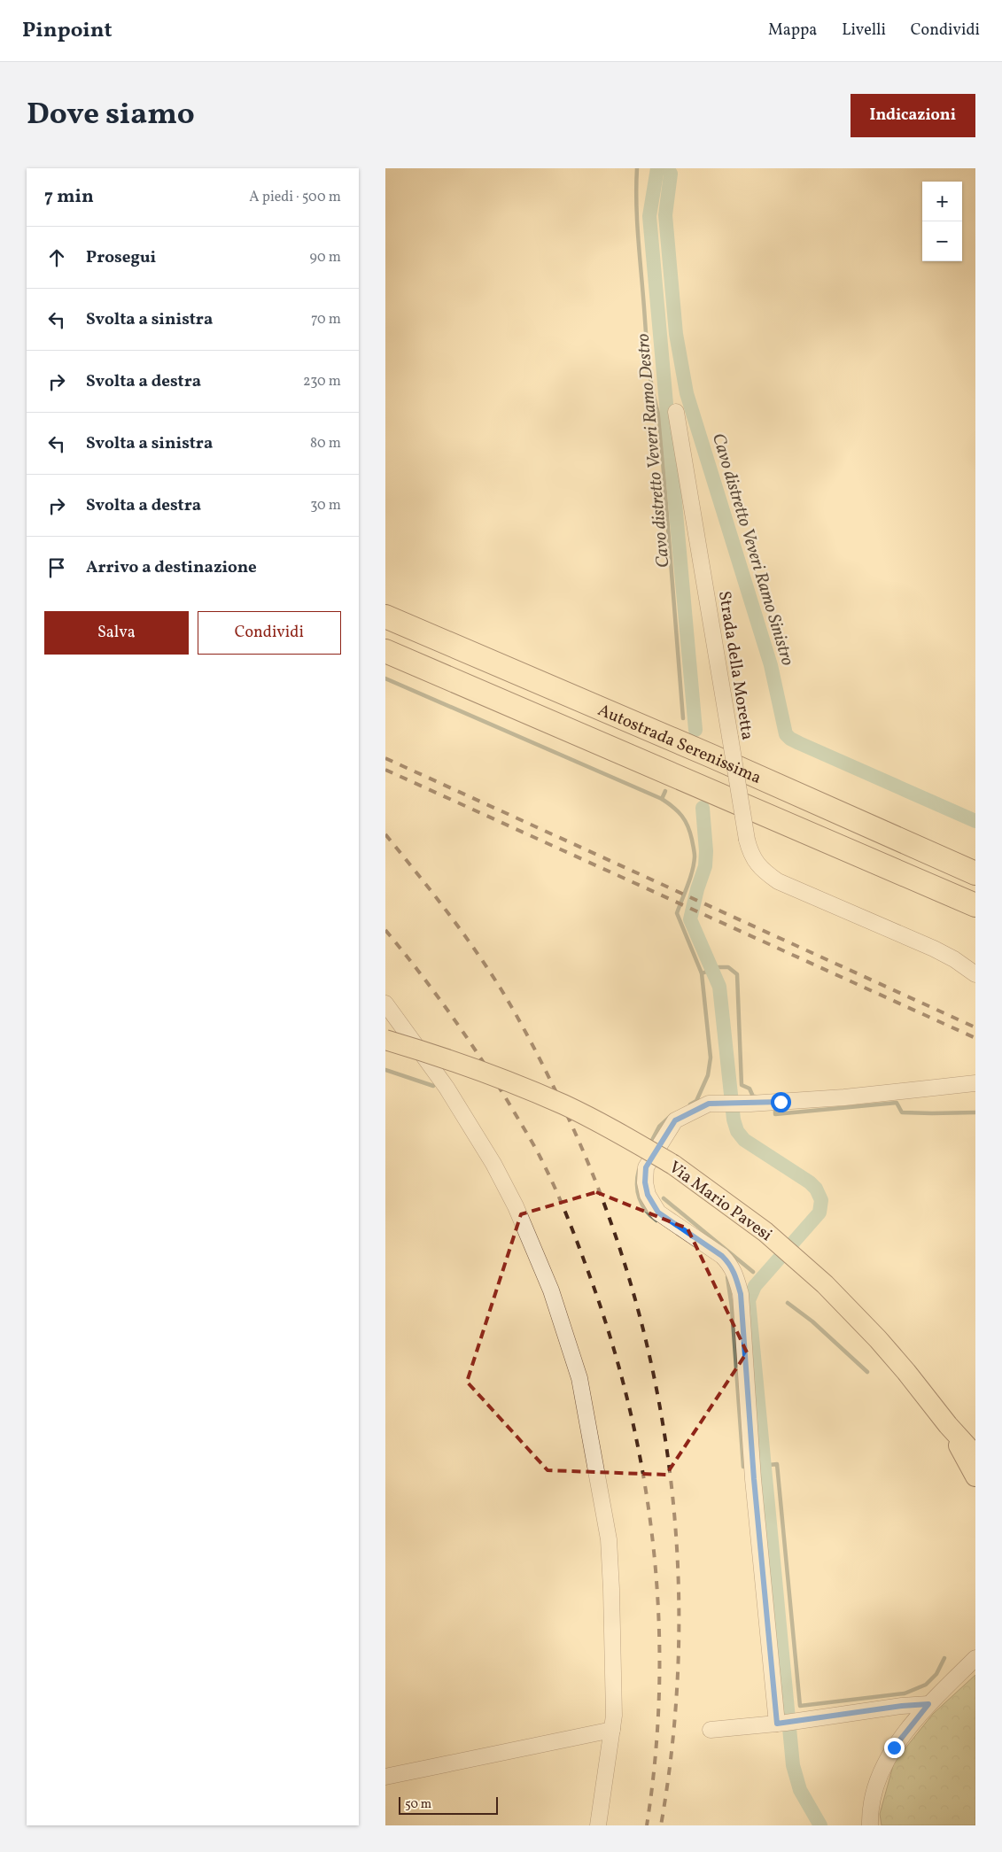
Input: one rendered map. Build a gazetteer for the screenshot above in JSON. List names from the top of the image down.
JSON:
{
  "streets": {
    "highway": ["Autostrada Serenissima"],
    "main road": ["Via Mario Pavesi"],
    "street": ["Strada della Moretta"]
  },
  "water": ["Cavo distretto Veveri Ramo Destro", "Cavo distretto Veveri Ramo Sinistro"],
  "scale_bar": "50 m",
  "page": {
    "header": "Pinpoint",
    "nav": ["Mappa", "Livelli", "Condividi"],
    "title": "Dove siamo",
    "buttons": [
      "Indicazioni",
      ["Salva", "Condividi"]
    ],
    "heading": ["7 min", "A piedi · 500 m"],
    "map_buttons": ["+", "−"],
    "list": [
      ["Prosegui", "90 m"],
      ["Svolta a sinistra", "70 m"],
      ["Svolta a destra", "230 m"],
      ["Svolta a sinistra", "80 m"],
      ["Svolta a destra", "30 m"],
      "Arrivo a destinazione"
    ],
    "scale": "50 m"
  }
}
